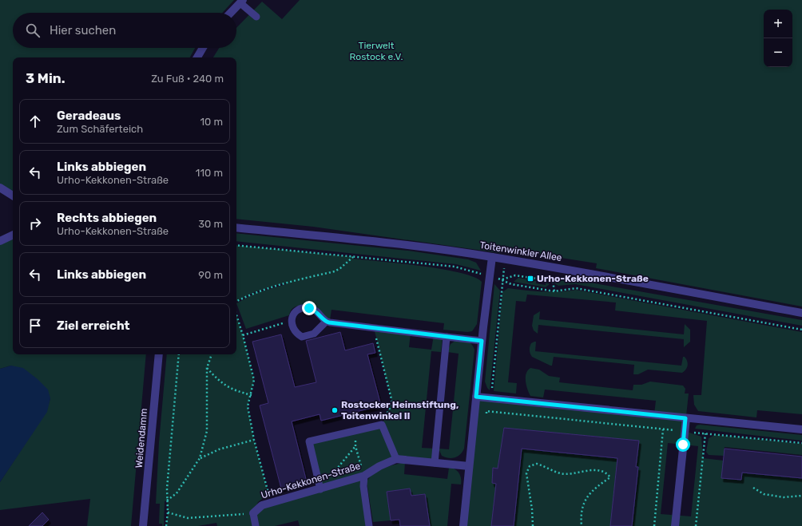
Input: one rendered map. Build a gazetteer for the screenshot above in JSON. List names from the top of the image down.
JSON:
{
  "streets": {
    "street": ["Toitenwinkler Allee", "Weidendamm", "Urho-Kekkonen-Straße"]
  },
  "parks": ["Tierwelt Rostock e.V."],
  "places": {
    "transit": ["Urho-Kekkonen-Straße"],
    "other": ["Rostocker Heimstiftung, Toitenwinkel II"]
  },
  "page": {
    "map_buttons": ["+", "−"],
    "search": "Hier suchen",
    "heading": ["3 Min.", "Zu Fuß · 240 m"],
    "list": [
      ["Geradeaus", "Zum Schäferteich", "10 m"],
      ["Links abbiegen", "Urho-Kekkonen-Straße", "110 m"],
      ["Rechts abbiegen", "Urho-Kekkonen-Straße", "30 m"],
      ["Links abbiegen", "90 m"],
      "Ziel erreicht"
    ]
  }
}
